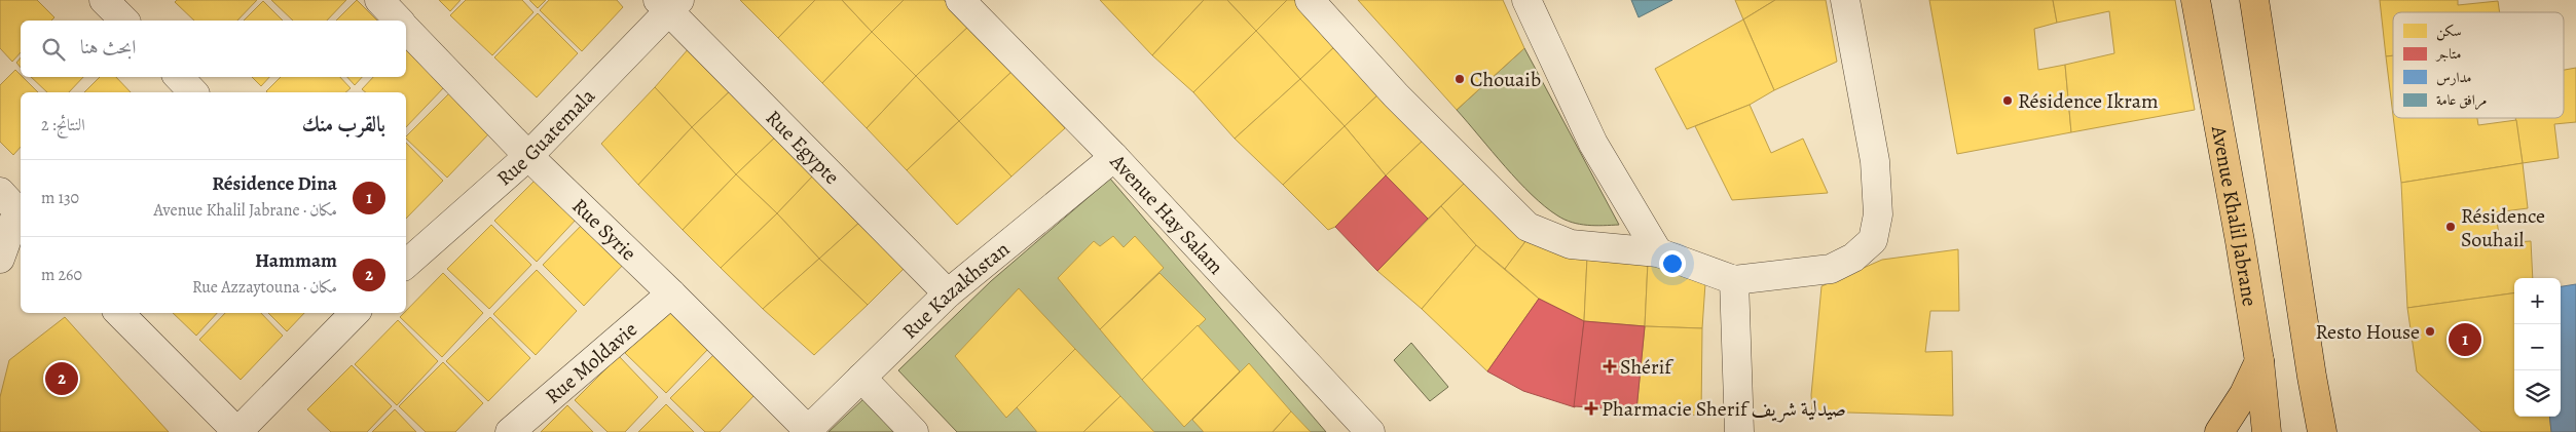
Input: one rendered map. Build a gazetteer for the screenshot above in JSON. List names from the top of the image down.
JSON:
{
  "streets": {
    "main road": ["Avenue Khalil Jabrane"],
    "street": [
      "Rue Guatemala",
      "Rue Egypte",
      "Avenue Hay Salam",
      "Rue Syrie",
      "Rue Kazakhstan",
      "Rue Moldavie"
    ]
  },
  "crossings": [
    ["Rue Guatemala", "Rue Egypte"],
    ["Rue Guatemala", "Rue Syrie"],
    ["Rue Egypte", "Rue Kazakhstan"],
    ["Avenue Hay Salam", "Rue Kazakhstan"],
    ["Rue Syrie", "Rue Kazakhstan"],
    ["Rue Syrie", "Rue Moldavie"]
  ],
  "places": {
    "other": [
      "Chouaib",
      "Résidence Ikram",
      "Résidence Souhail",
      "Resto House"
    ],
    "health": ["Shérif", "Pharmacie Sherif صيدلية شريف"]
  },
  "legend": [
    "سكن",
    "متاجر",
    "مدارس",
    "مرافق عامة"
  ],
  "page": {
    "search": "ابحث هنا",
    "heading": ["بالقرب منك", "النتائج: 2"],
    "list": [
      {
        "mark": "1",
        "name": "Résidence Dina",
        "note": "مكان · Avenue Khalil Jabrane",
        "value": "130 m"
      },
      {
        "mark": "2",
        "name": "Hammam",
        "note": "مكان · Rue Azzaytouna",
        "value": "260 m"
      }
    ],
    "map_buttons": ["+", "−"],
    "pins": ["1", "2"]
  }
}
